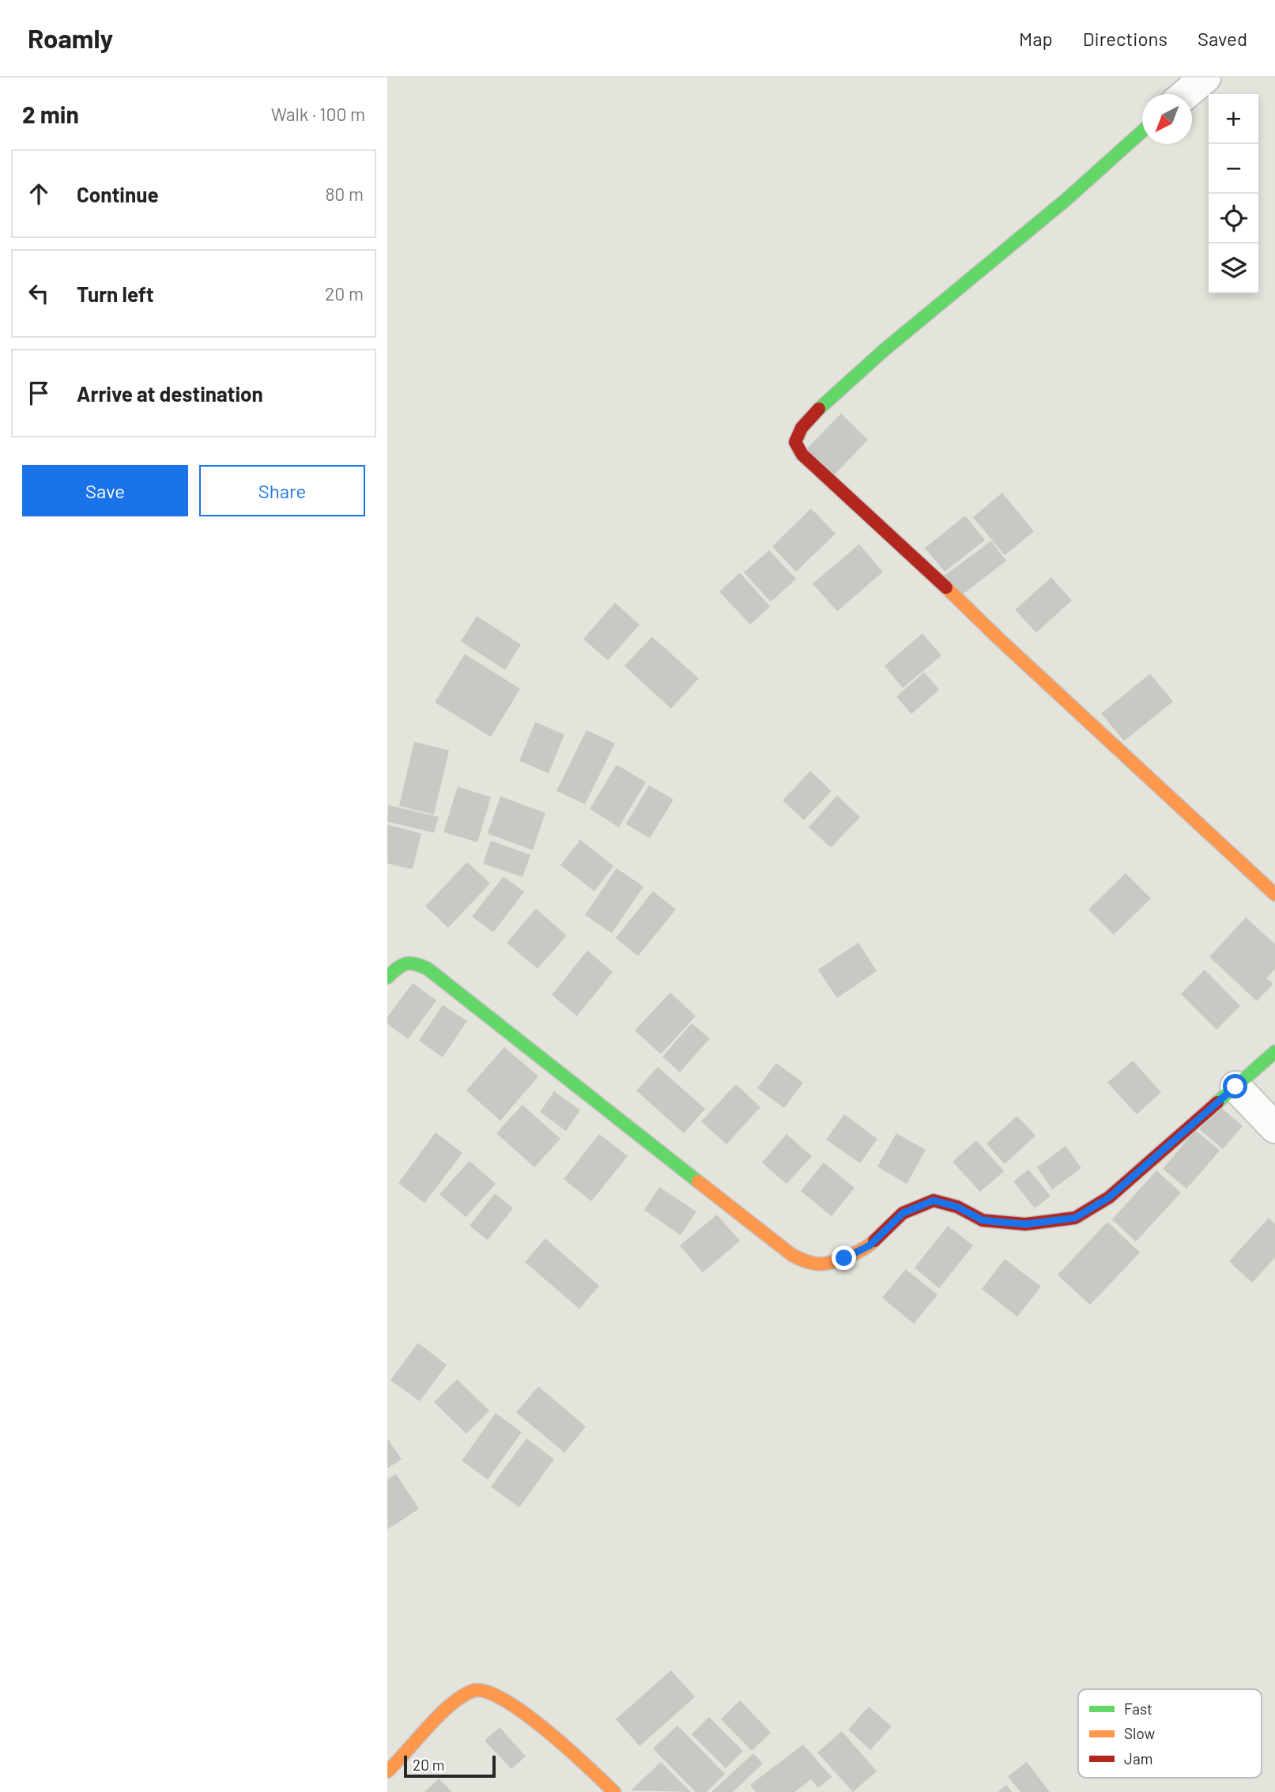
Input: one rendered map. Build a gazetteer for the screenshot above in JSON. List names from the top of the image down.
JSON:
{
  "legend": ["Fast", "Slow", "Jam"],
  "scale_bar": "20 m",
  "north": "bottom left",
  "page": {
    "header": "Roamly",
    "nav": ["Map", "Directions", "Saved"],
    "heading": ["2 min", "Walk · 100 m"],
    "map_buttons": ["+", "−"],
    "list": [
      ["Continue", "80 m"],
      ["Turn left", "20 m"],
      "Arrive at destination"
    ],
    "buttons": ["Save", "Share"],
    "scale": "20 m"
  }
}
